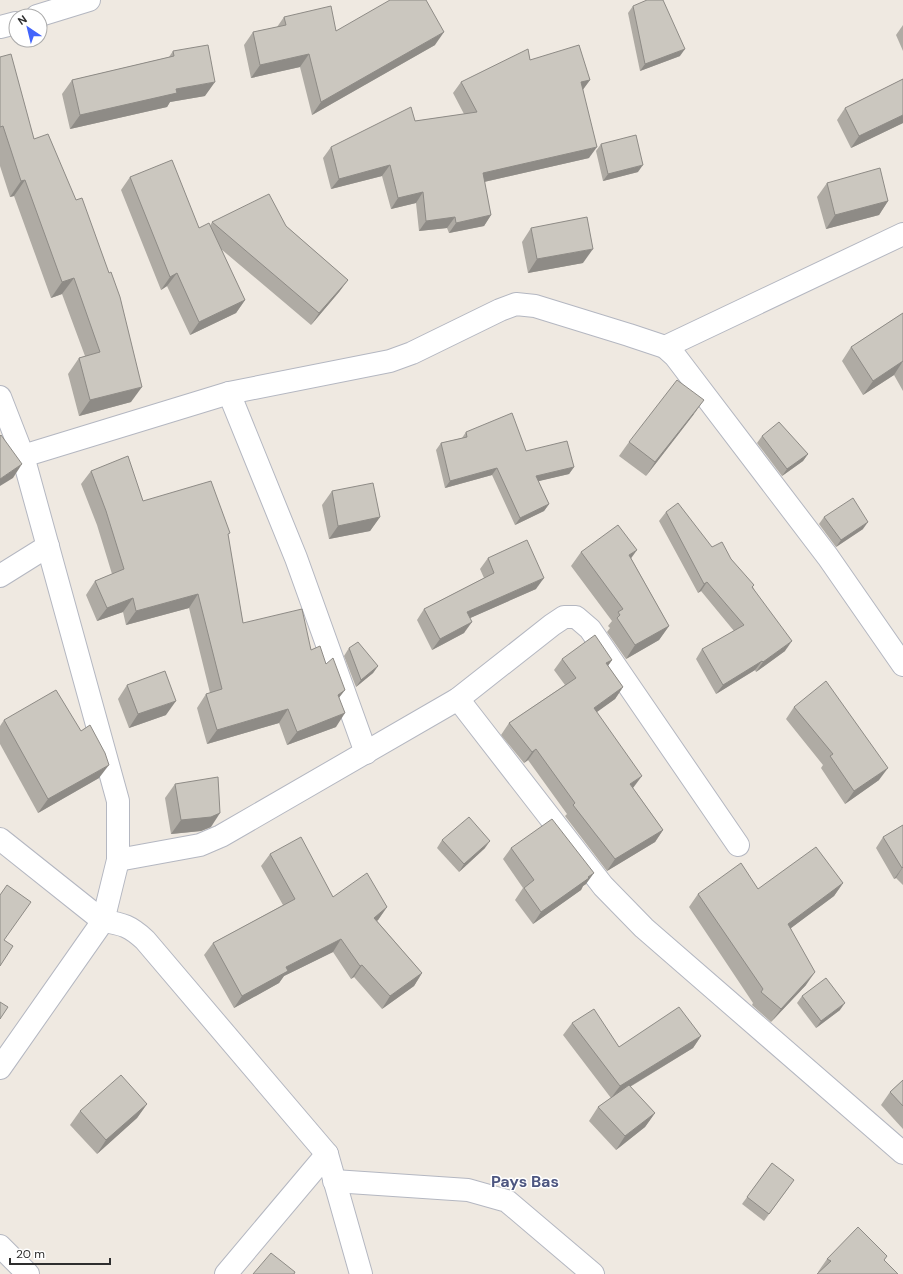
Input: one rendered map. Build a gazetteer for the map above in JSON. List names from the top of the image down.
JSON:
{
  "districts": ["Pays Bas"],
  "scale_bar": "20 m",
  "north": "top left"
}
